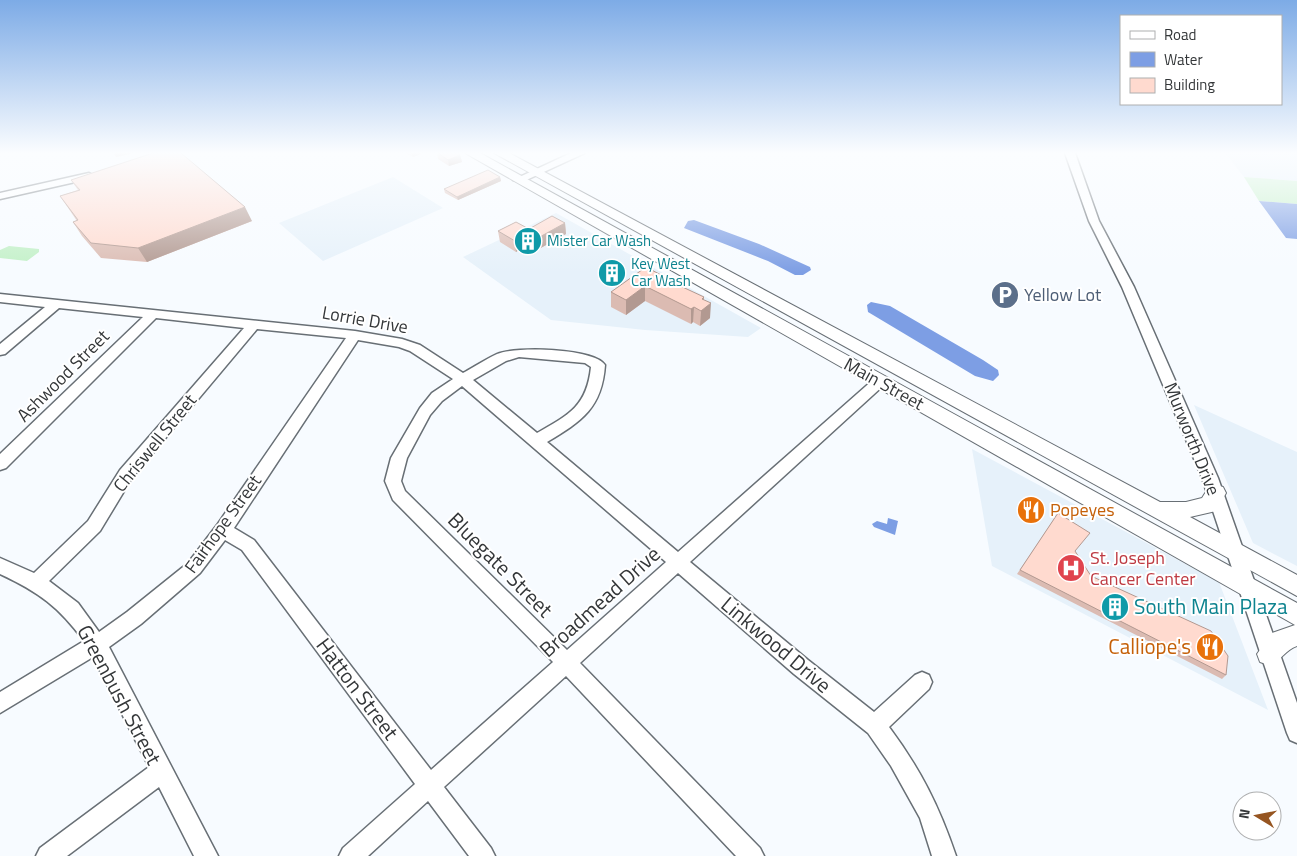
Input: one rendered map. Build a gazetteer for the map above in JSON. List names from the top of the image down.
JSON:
{
  "streets": {
    "main road": ["Main Street"],
    "street": [
      "Lorrie Drive",
      "Ashwood Street",
      "Murworth Drive",
      "Chriswell Street",
      "Fairhope Street",
      "Bluegate Street",
      "Broadmead Drive",
      "Linkwood Drive",
      "Hatton Street",
      "Greenbush Street"
    ]
  },
  "crossings": [
    ["Lorrie Drive", "Ashwood Street"],
    ["Lorrie Drive", "Chriswell Street"],
    ["Lorrie Drive", "Fairhope Street"],
    ["Lorrie Drive", "Bluegate Street"],
    ["Lorrie Drive", "Broadmead Drive"],
    ["Lorrie Drive", "Linkwood Drive"],
    ["Main Street", "Murworth Drive"],
    ["Main Street", "Broadmead Drive"],
    ["Chriswell Street", "Greenbush Street"],
    ["Fairhope Street", "Hatton Street"],
    ["Fairhope Street", "Greenbush Street"],
    ["Bluegate Street", "Broadmead Drive"],
    ["Broadmead Drive", "Linkwood Drive"],
    ["Broadmead Drive", "Hatton Street"]
  ],
  "places": {
    "building": ["Mister Car Wash", "Key West Car Wash", "South Main Plaza"],
    "parking": ["Yellow Lot"],
    "restaurant": ["Popeyes", "Calliope's"],
    "hospital": ["St. Joseph Cancer Center"]
  },
  "legend": ["Road", "Water", "Building"],
  "north": "left"
}
